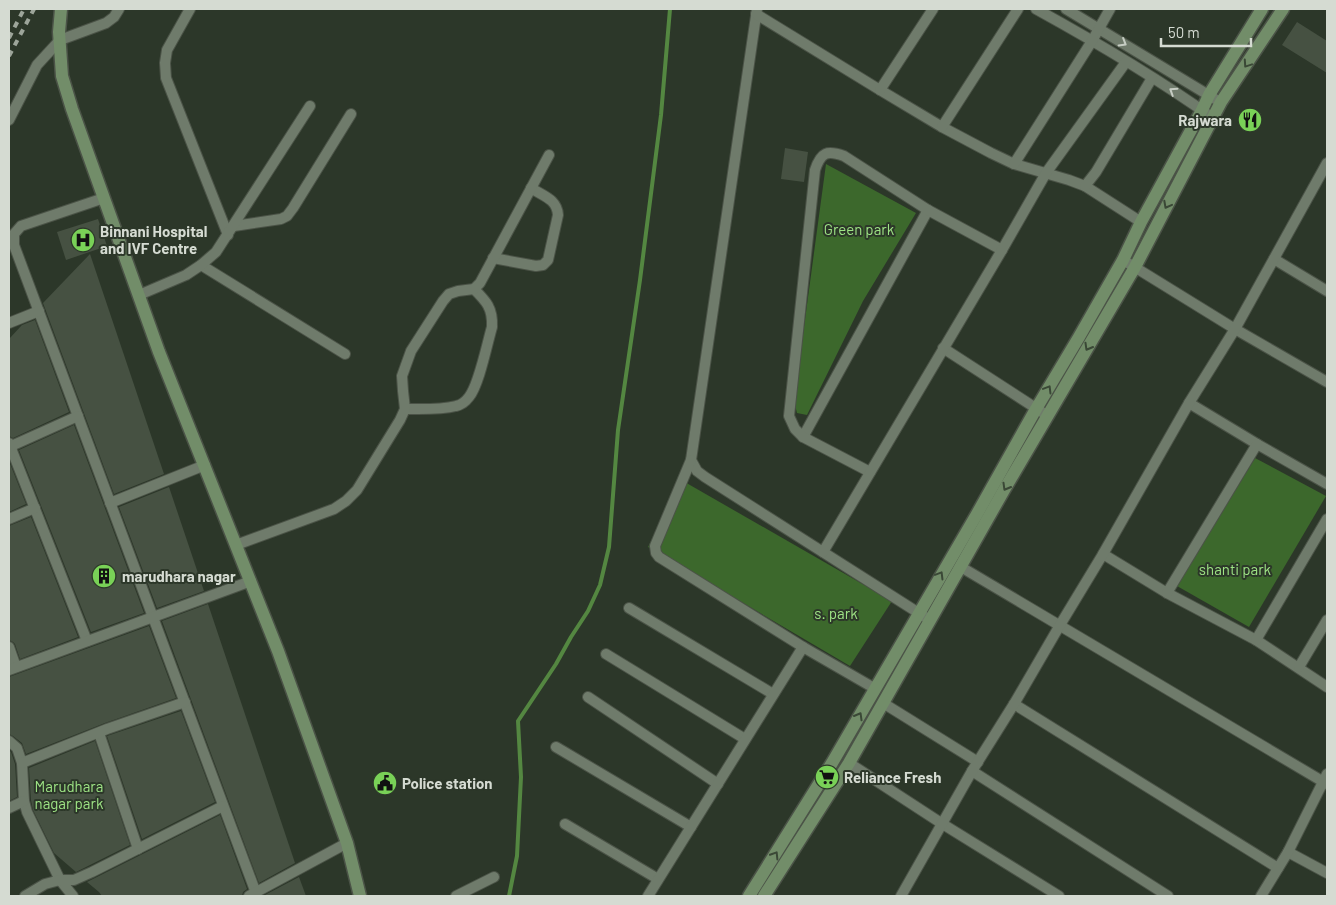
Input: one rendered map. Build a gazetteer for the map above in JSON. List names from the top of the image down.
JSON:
{
  "parks": [
    "Green park",
    "shanti park",
    "s. park",
    "Marudhara nagar park"
  ],
  "places": {
    "restaurant": ["Rajwara"],
    "hospital": ["Binnani Hospital and IVF Centre"],
    "building": ["marudhara nagar"],
    "supermarket": ["Reliance Fresh"],
    "public building": ["Police station"]
  },
  "scale_bar": "50 m"
}
